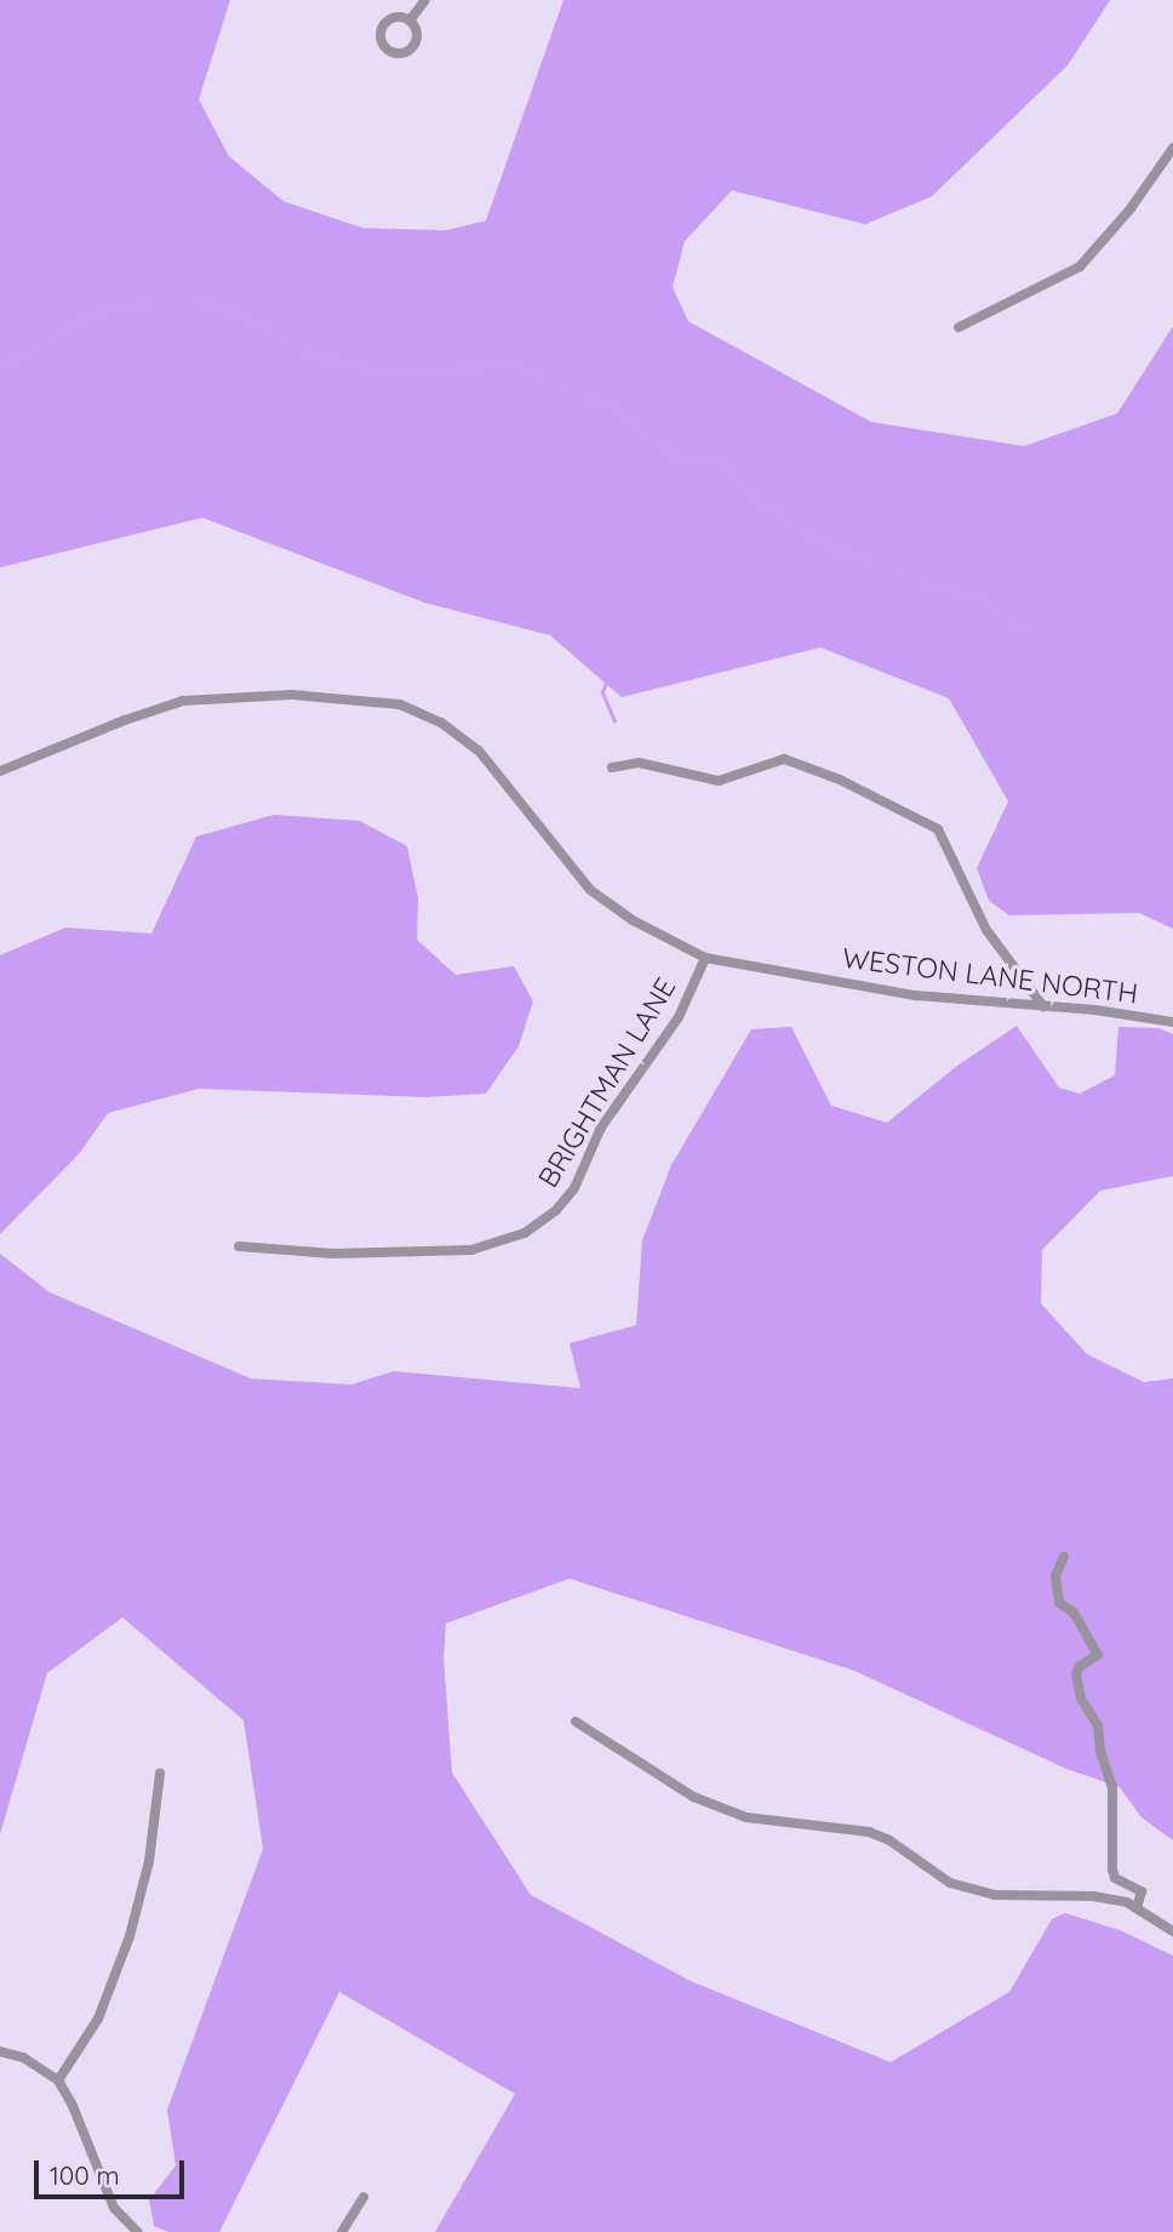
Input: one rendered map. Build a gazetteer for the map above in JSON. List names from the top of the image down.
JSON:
{
  "streets": {
    "street": ["WESTON LANE NORTH", "BRIGHTMAN LANE"]
  },
  "crossings": [
    ["WESTON LANE NORTH", "BRIGHTMAN LANE"]
  ],
  "scale_bar": "100 m"
}
